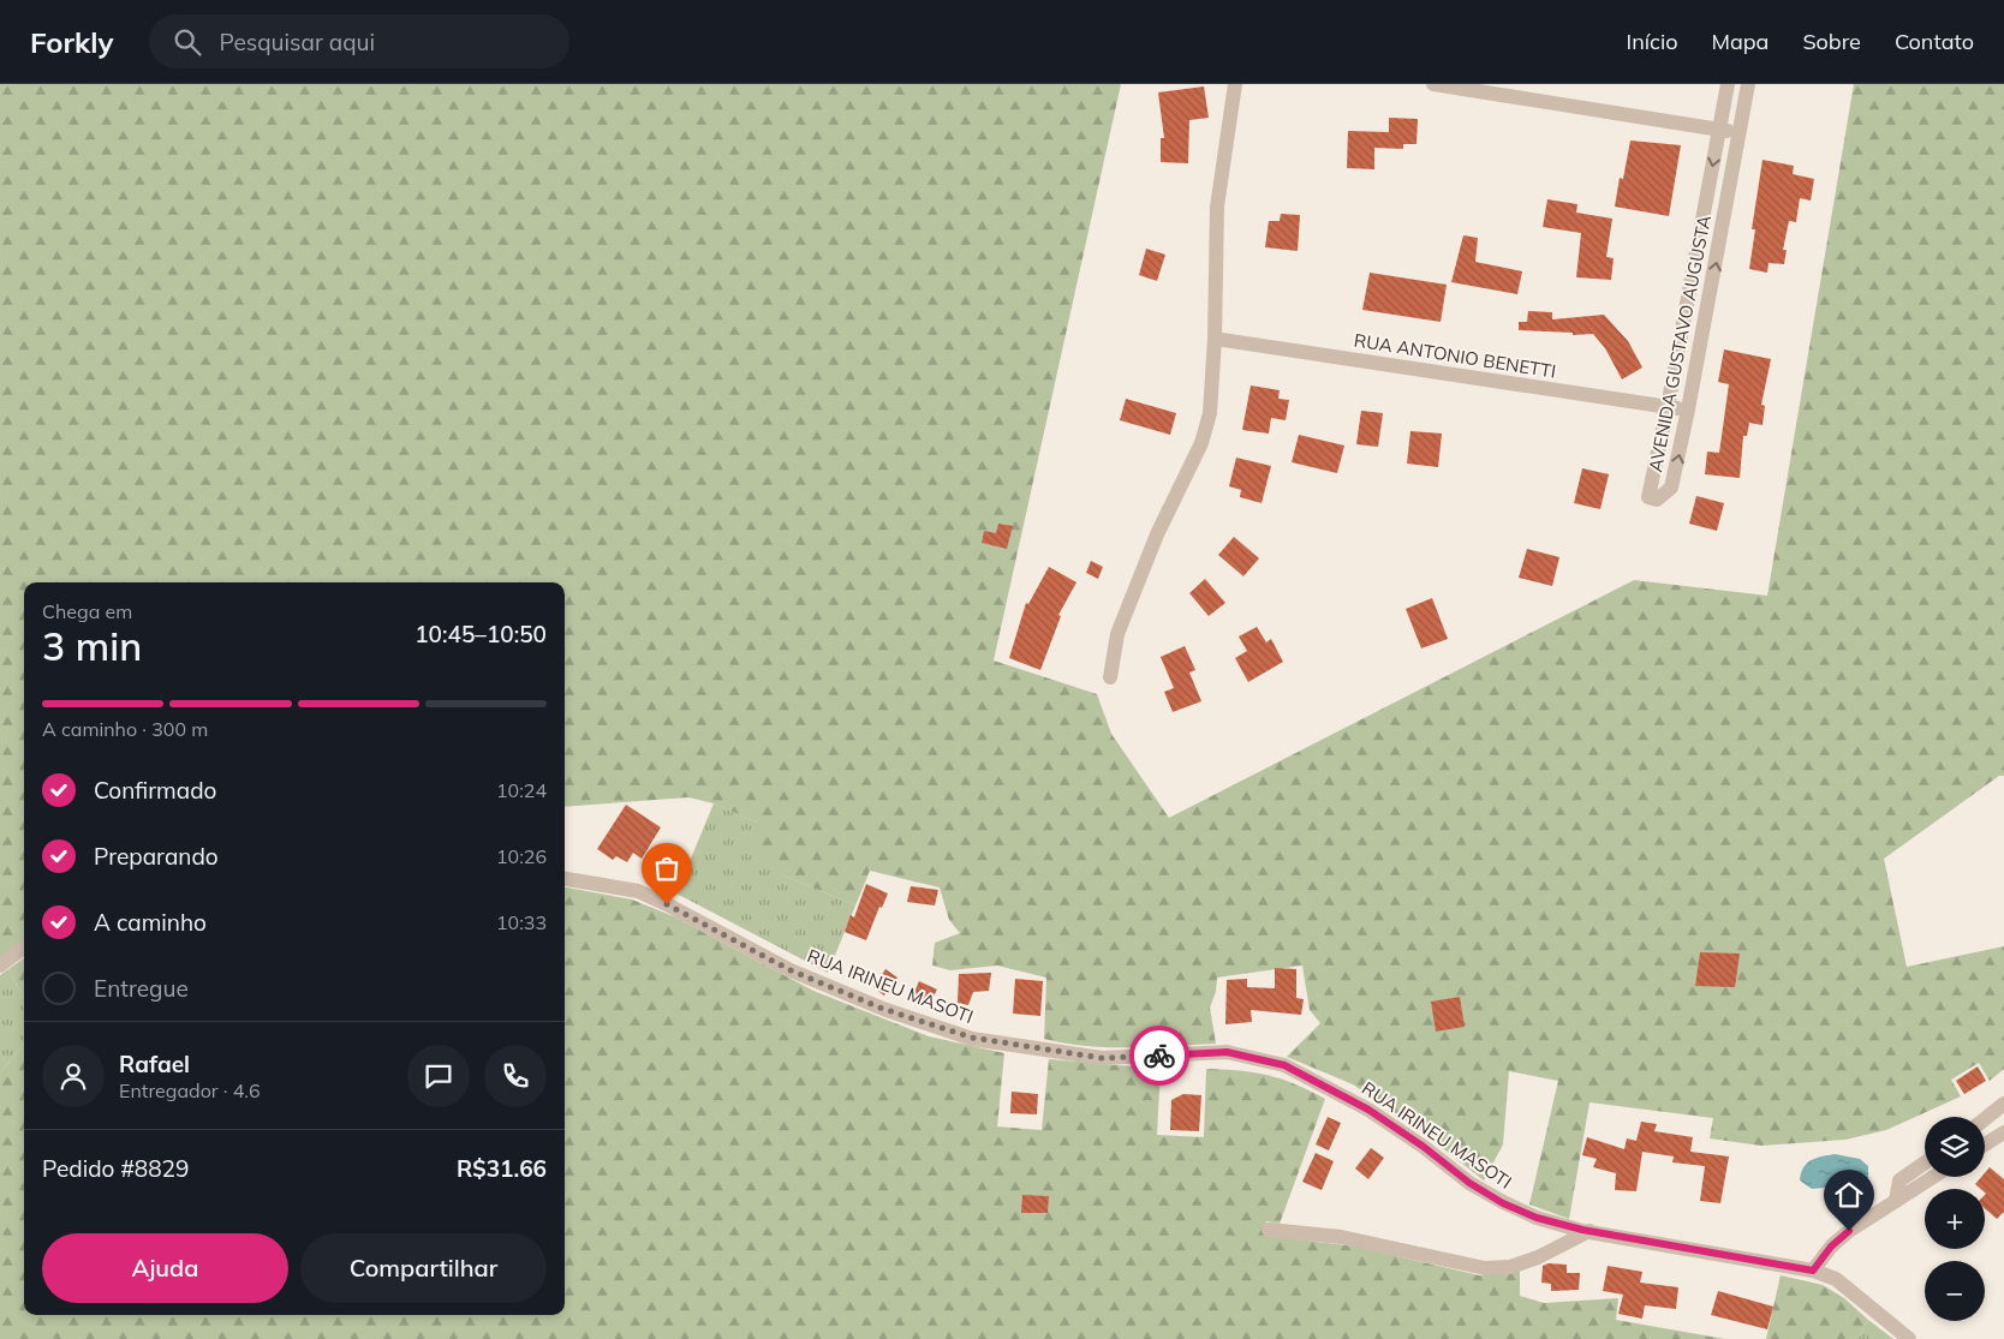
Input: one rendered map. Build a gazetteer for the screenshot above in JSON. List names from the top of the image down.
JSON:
{
  "streets": {
    "street": ["AVENIDA GUSTAVO AUGUSTA", "RUA ANTONIO BENETTI", "RUA IRINEU MASOTI"]
  },
  "crossings": [
    ["AVENIDA GUSTAVO AUGUSTA", "RUA ANTONIO BENETTI"]
  ],
  "page": {
    "header": "Forkly",
    "search": "Pesquisar aqui",
    "nav": [
      "Início",
      "Mapa",
      "Sobre",
      "Contato"
    ],
    "heading": ["3 min", "Chega em", "10:45–10:50"],
    "panel": [
      "Rafael",
      "Entregador · 4.6",
      "Pedido #8829",
      "R$31.66"
    ],
    "bar": "A caminho · 300 m",
    "list": [
      ["Confirmado", "10:24"],
      ["Preparando", "10:26"],
      ["A caminho", "10:33"],
      "Entregue"
    ],
    "map_buttons": ["+", "−"],
    "buttons": ["Ajuda", "Compartilhar"]
  }
}
